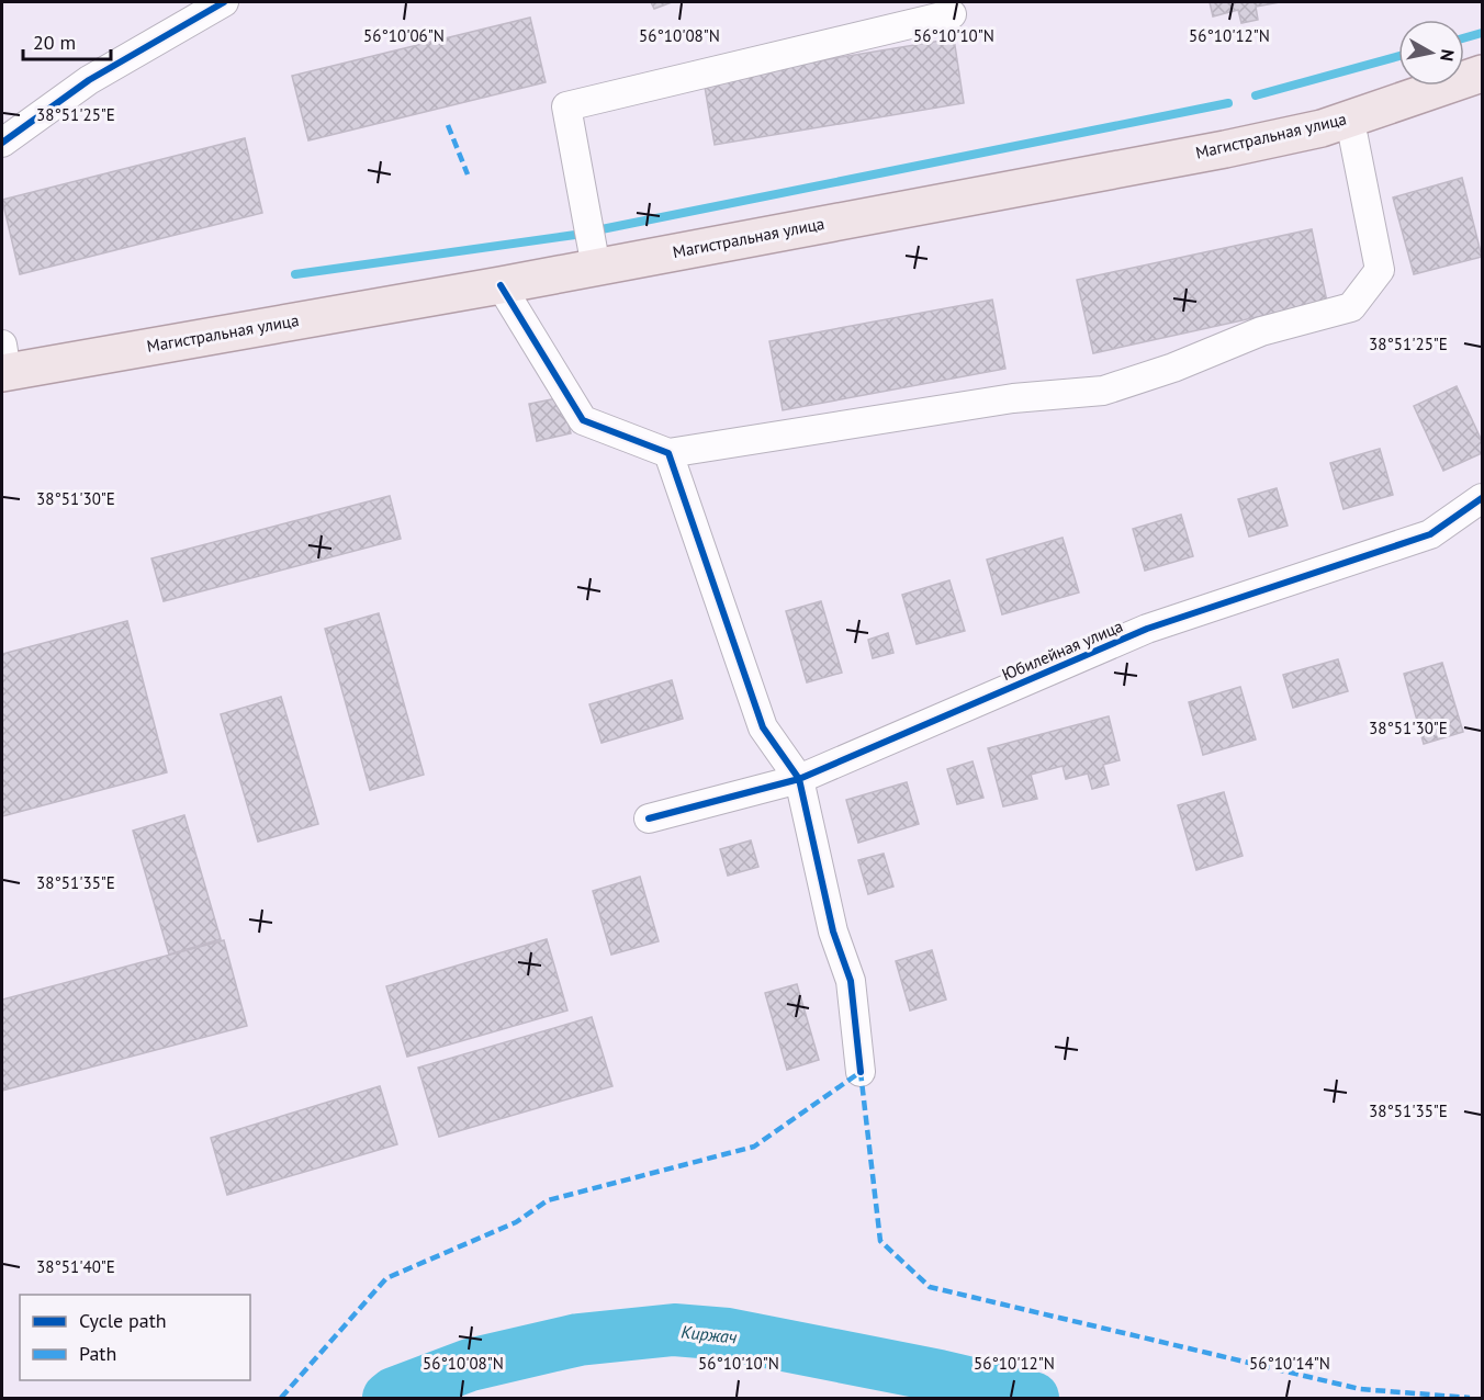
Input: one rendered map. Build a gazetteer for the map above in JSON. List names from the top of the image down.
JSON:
{
  "streets": {
    "main road": ["Магистральная улица"],
    "street": ["Юбилейная улица"]
  },
  "water": ["Киржач"],
  "legend": ["Cycle path", "Path"],
  "scale_bar": "20 m",
  "north": "right",
  "coordinates": [
    "56°10'06\"N",
    "56°10'08\"N",
    "56°10'10\"N",
    "56°10'12\"N",
    "38°51'25\"E",
    "38°51'30\"E",
    "38°51'35\"E",
    "38°51'40\"E",
    "56°10'14\"N"
  ]
}
